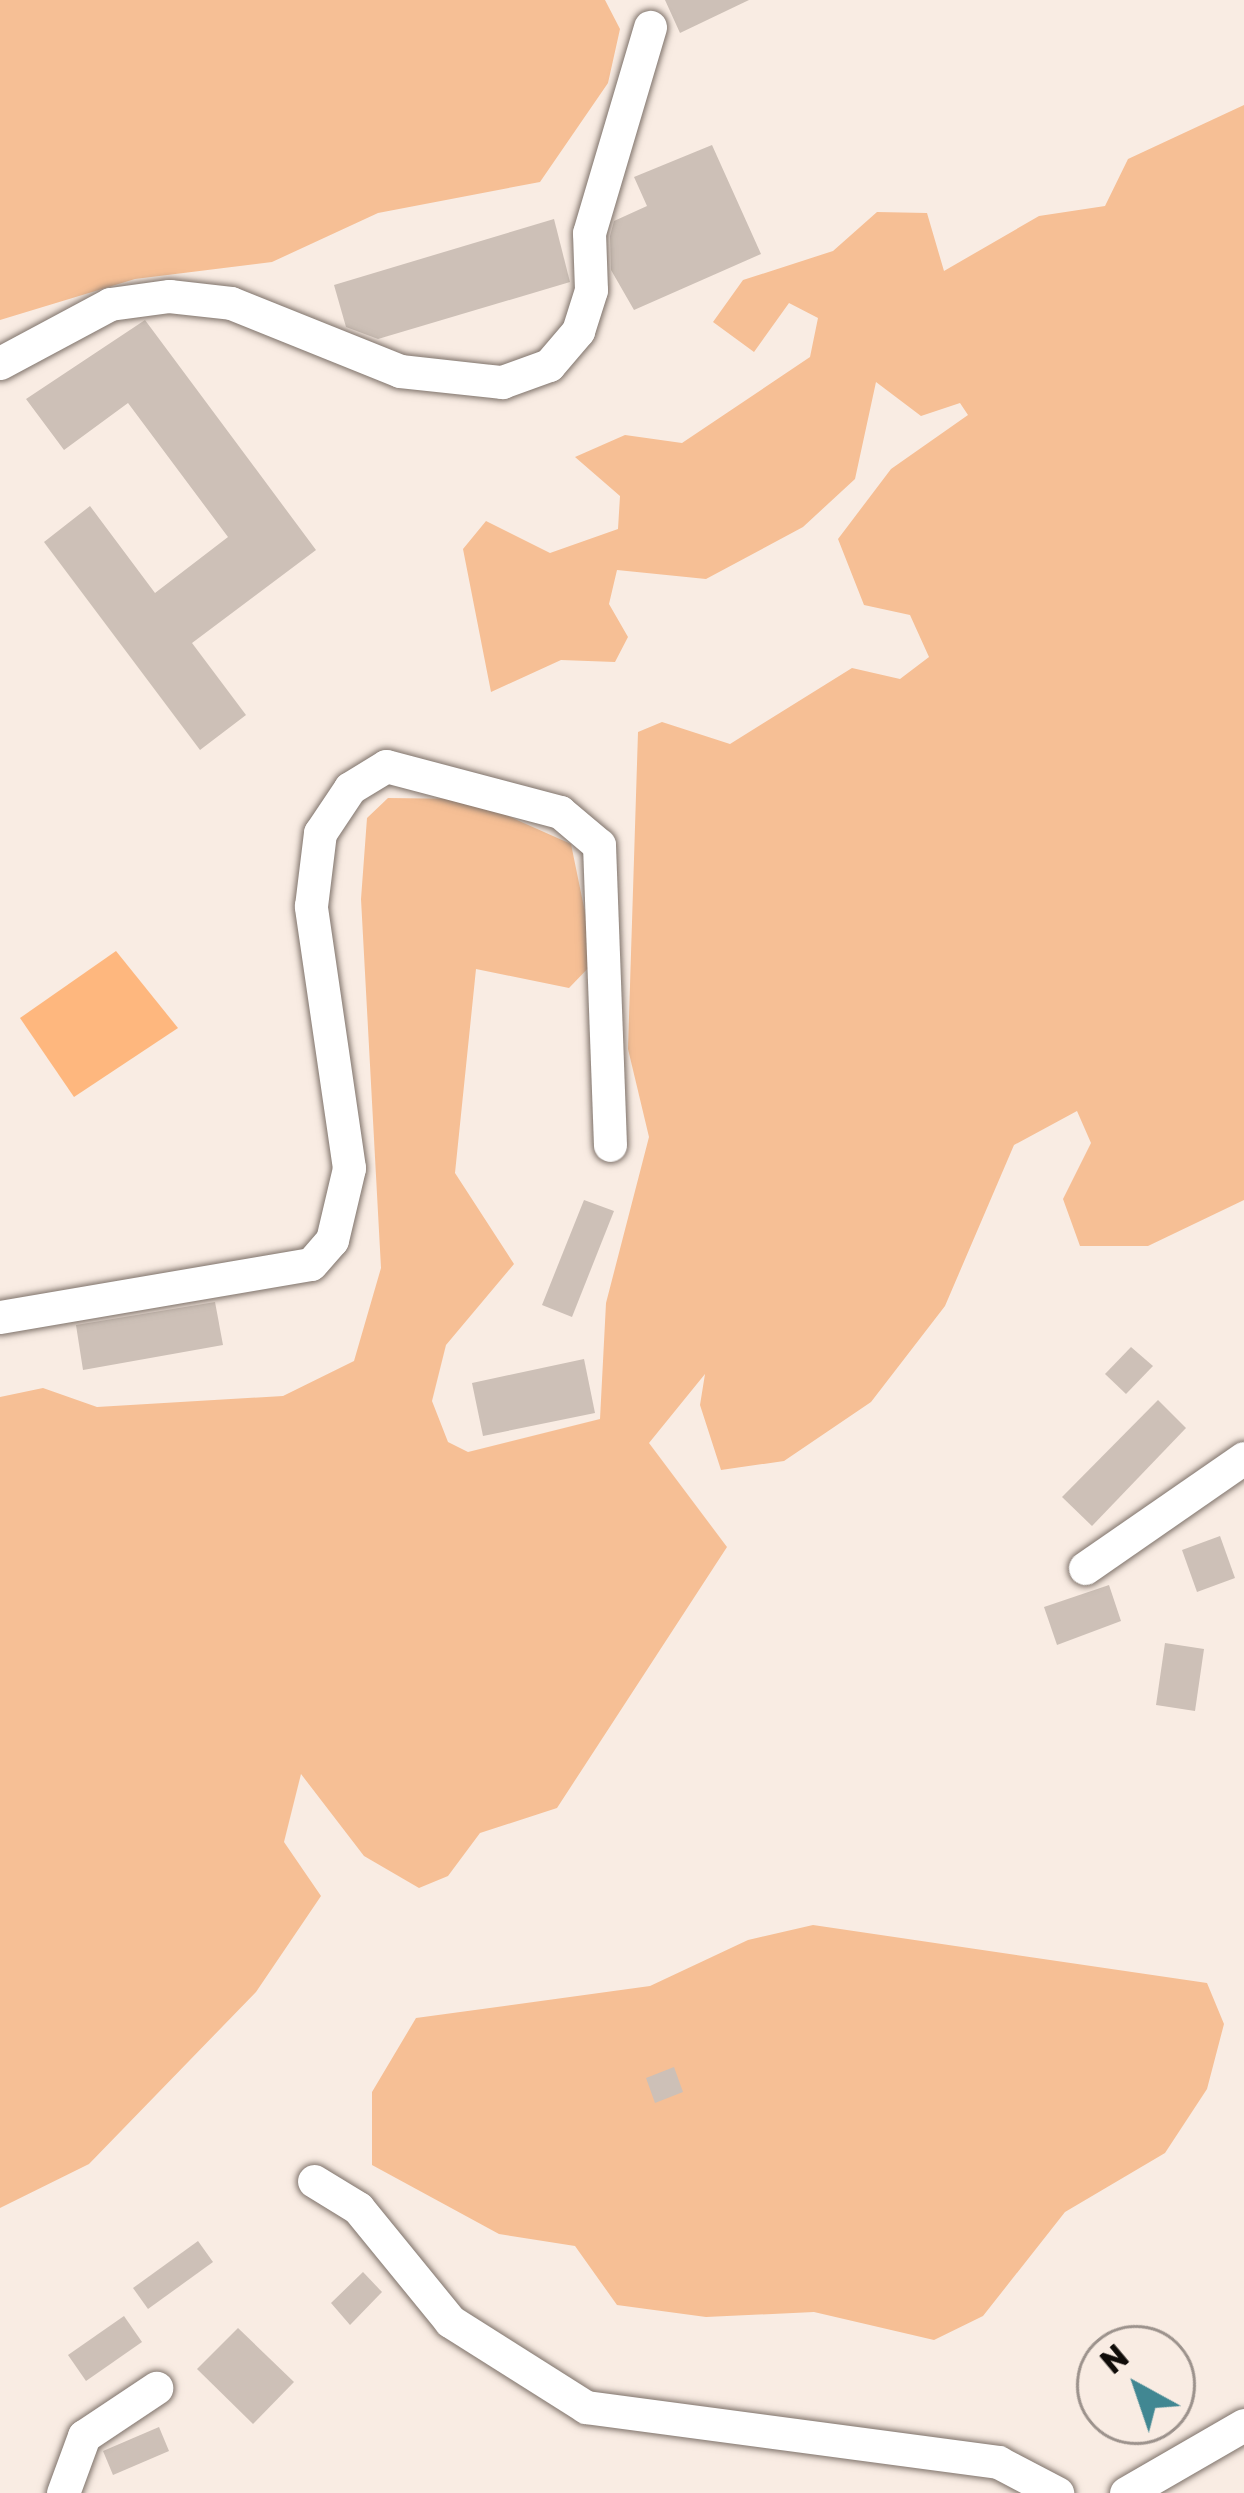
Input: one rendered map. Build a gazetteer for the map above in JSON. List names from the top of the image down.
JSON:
{
  "north": "top left"
}
